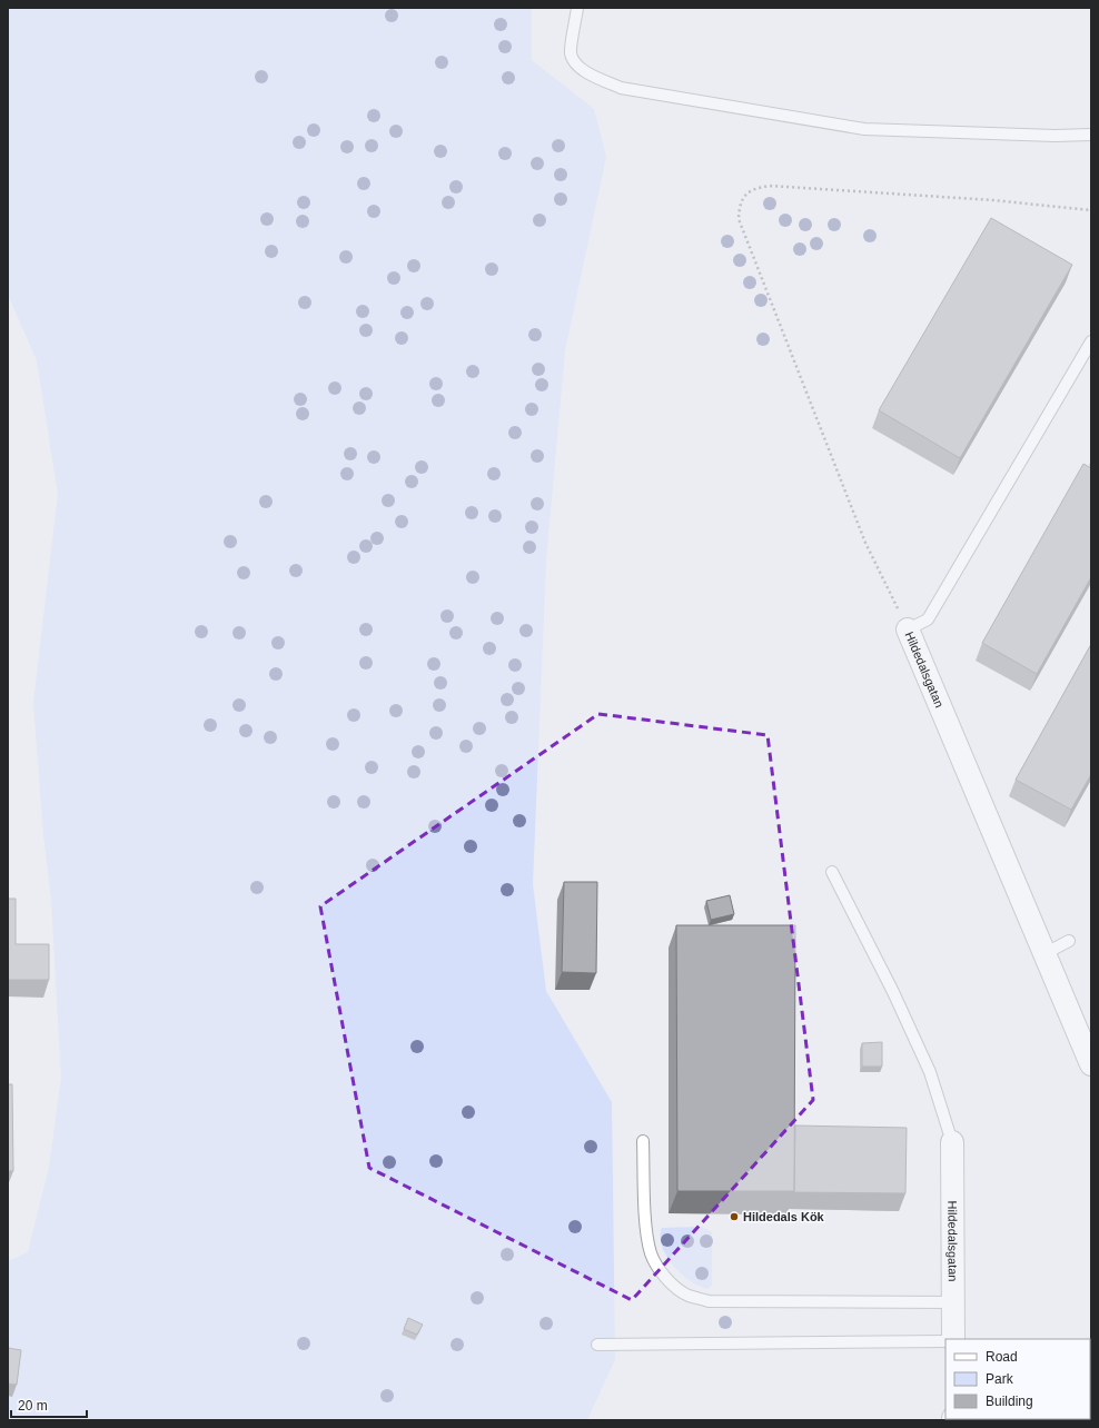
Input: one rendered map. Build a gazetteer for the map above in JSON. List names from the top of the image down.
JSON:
{
  "streets": {
    "street": ["Hildedalsgatan"]
  },
  "places": ["Hildedals Kök"],
  "legend": ["Road", "Park", "Building"],
  "scale_bar": "20 m"
}
